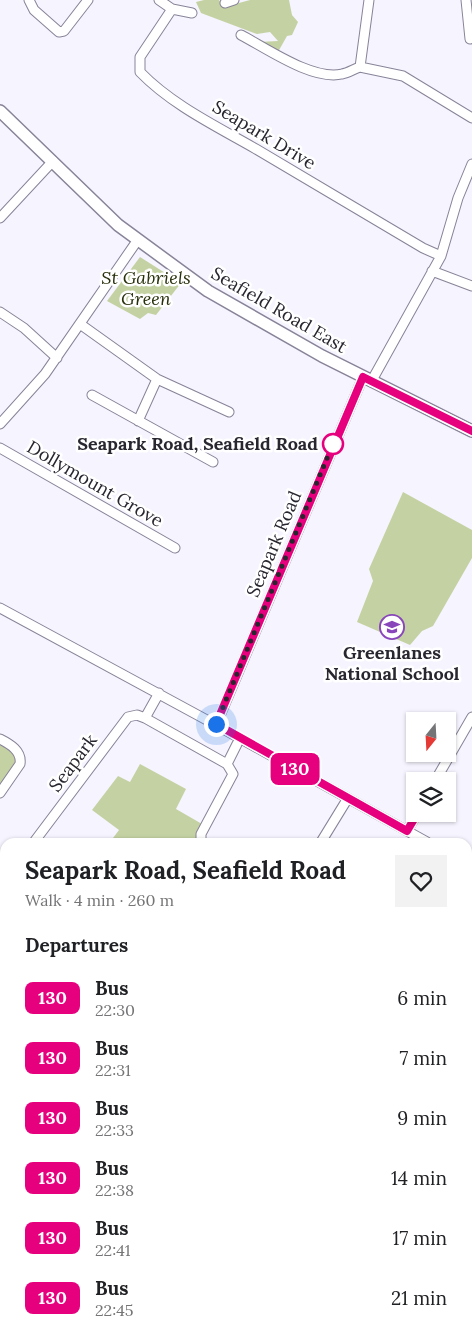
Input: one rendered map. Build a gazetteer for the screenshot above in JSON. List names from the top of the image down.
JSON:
{
  "streets": {
    "street": [
      "Seapark Drive",
      "Seafield Road East",
      "Dollymount Grove",
      "Seapark Road",
      "Seapark"
    ]
  },
  "crossings": [
    ["Seapark Drive", "Seapark Road"],
    ["Seafield Road East", "Seapark Road"]
  ],
  "parks": ["St Gabriels Green"],
  "places": {
    "other": ["Seapark Road, Seafield Road"],
    "school or university": ["Greenlanes National School"]
  },
  "lines": ["bus line 130"],
  "north": "bottom",
  "page": {
    "on_map": "130",
    "heading": [
      ["Seapark Road, Seafield Road", "Walk · 4 min · 260 m"],
      "Departures"
    ],
    "list": [
      {
        "mark": "130",
        "name": "Bus",
        "note": "22:30",
        "value": "6 min"
      },
      {
        "mark": "130",
        "name": "Bus",
        "note": "22:31",
        "value": "7 min"
      },
      {
        "mark": "130",
        "name": "Bus",
        "note": "22:33",
        "value": "9 min"
      },
      {
        "mark": "130",
        "name": "Bus",
        "note": "22:38",
        "value": "14 min"
      },
      {
        "mark": "130",
        "name": "Bus",
        "note": "22:41",
        "value": "17 min"
      },
      {
        "mark": "130",
        "name": "Bus",
        "note": "22:45",
        "value": "21 min"
      }
    ]
  }
}
